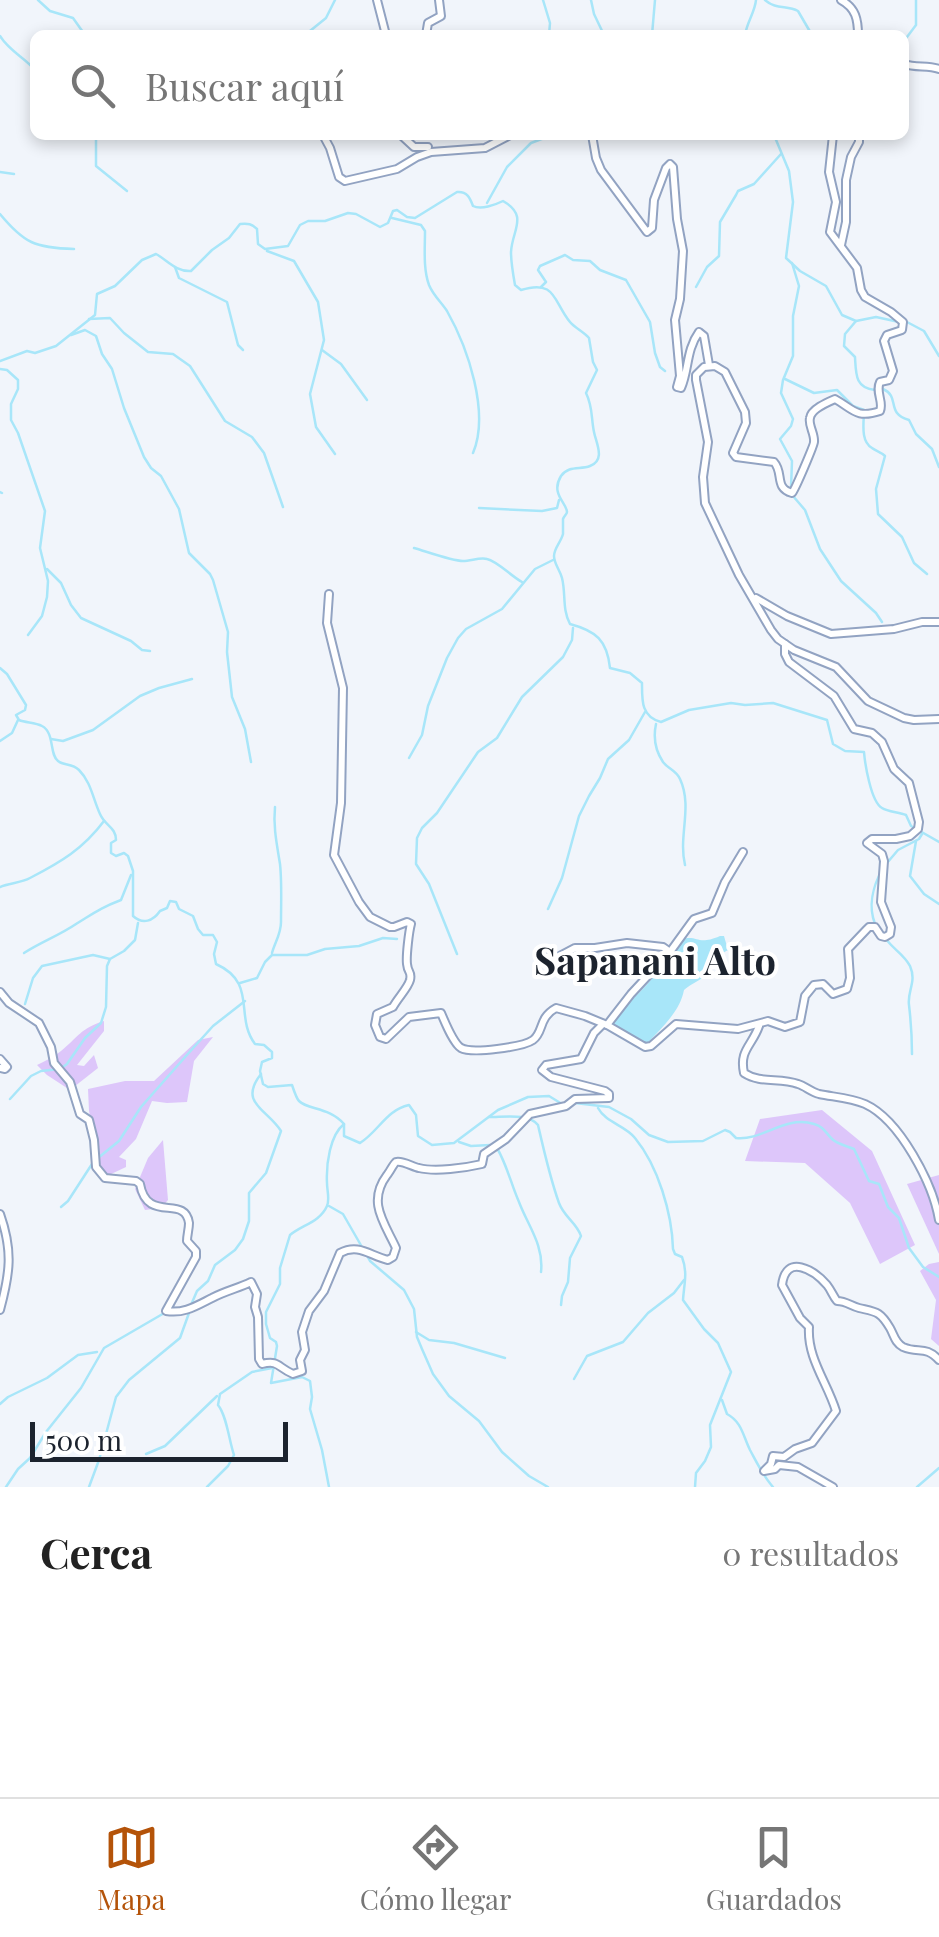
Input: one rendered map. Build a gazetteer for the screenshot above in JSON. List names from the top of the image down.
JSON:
{
  "districts": ["Sapanani Alto"],
  "scale_bar": "500 m",
  "page": {
    "search": "Buscar aquí",
    "scale": "500 m",
    "heading": ["Cerca", "0 resultados"],
    "nav": ["Mapa", "Cómo llegar", "Guardados"]
  }
}
